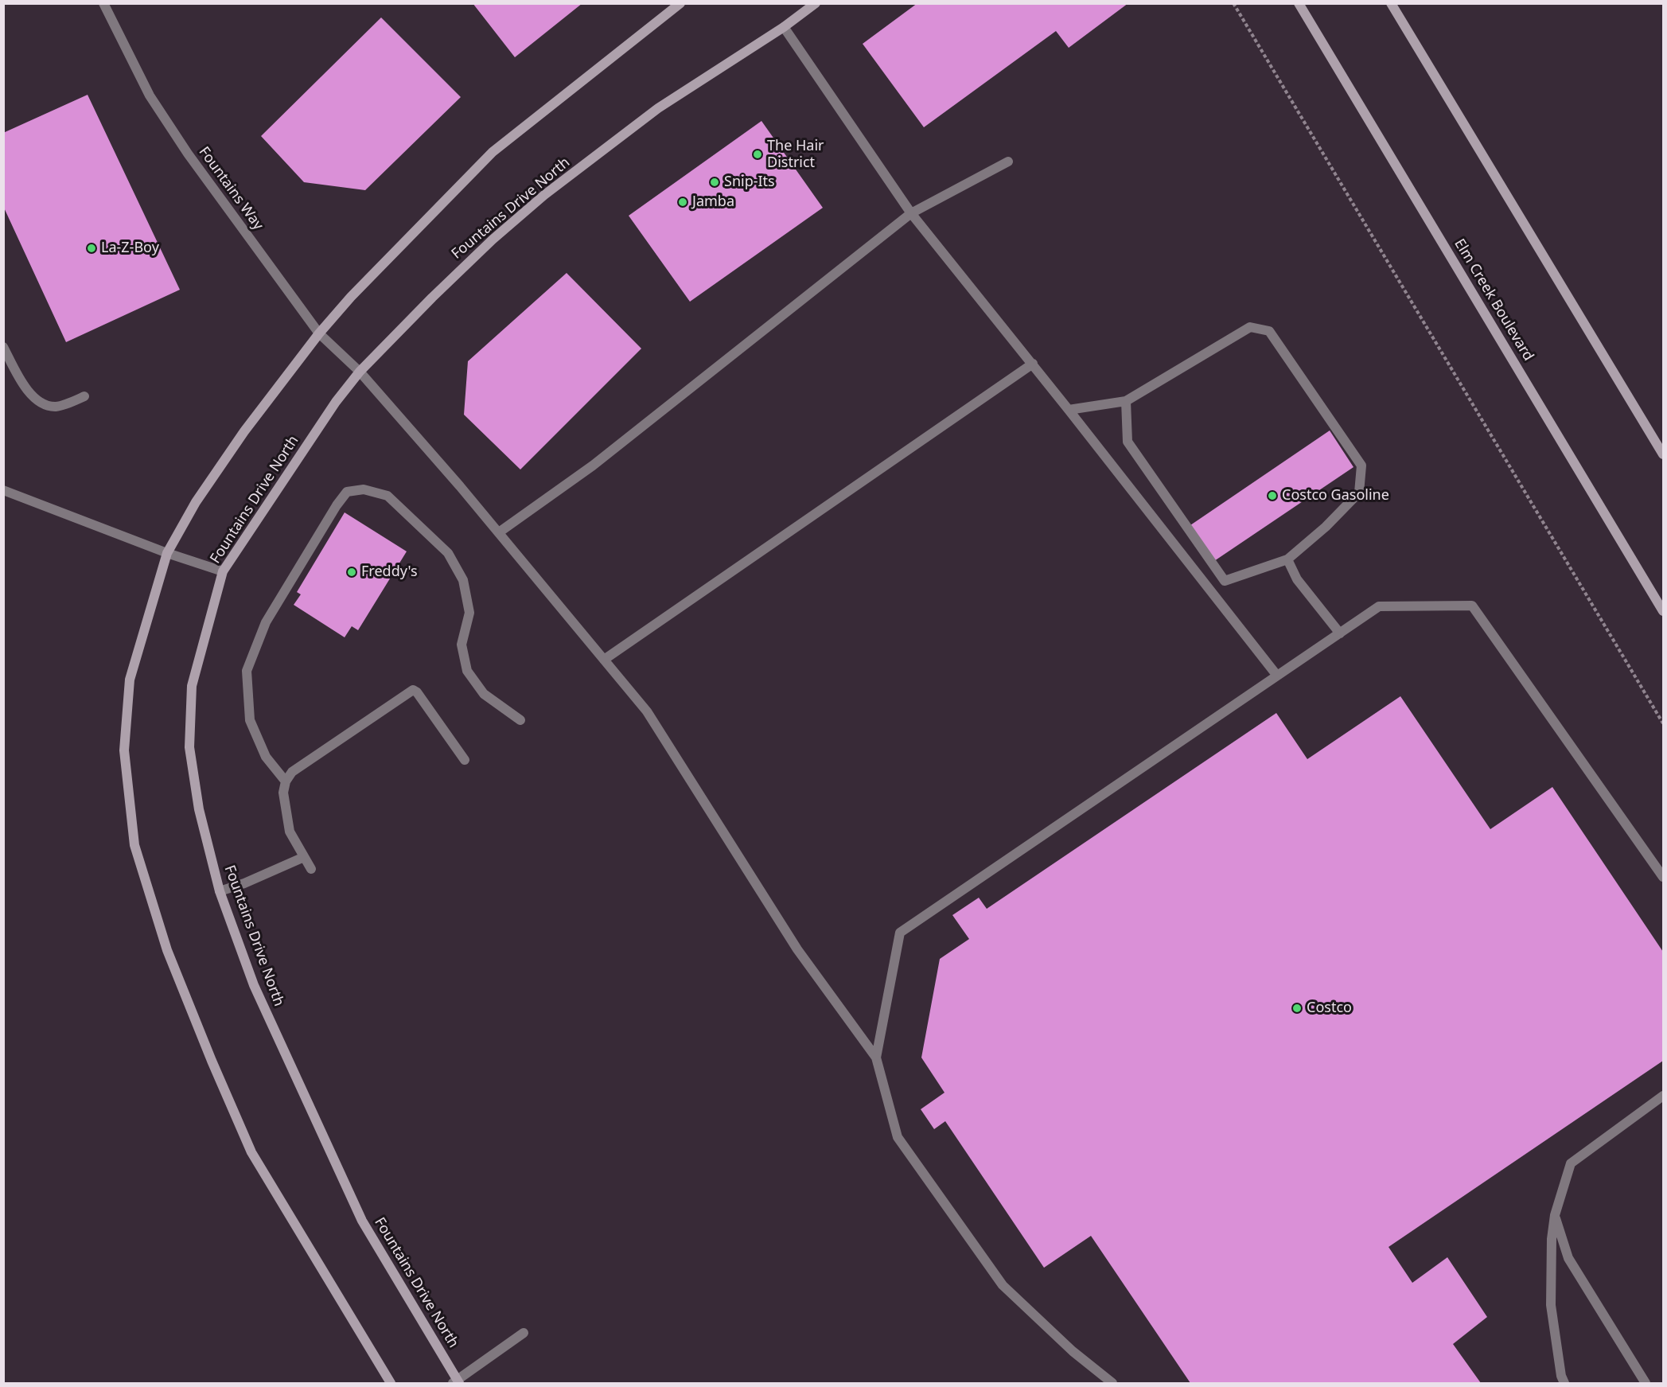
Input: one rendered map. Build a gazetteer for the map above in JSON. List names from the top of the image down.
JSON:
{
  "streets": {
    "street": ["Fountains Way", "Fountains Drive North", "Elm Creek Boulevard"]
  },
  "crossings": [
    ["Fountains Way", "Fountains Drive North"]
  ],
  "places": [
    "The Hair District",
    "Snip-Its",
    "Jamba",
    "La-Z-Boy",
    "Costco Gasoline",
    "Freddy's",
    "Costco"
  ]
}
